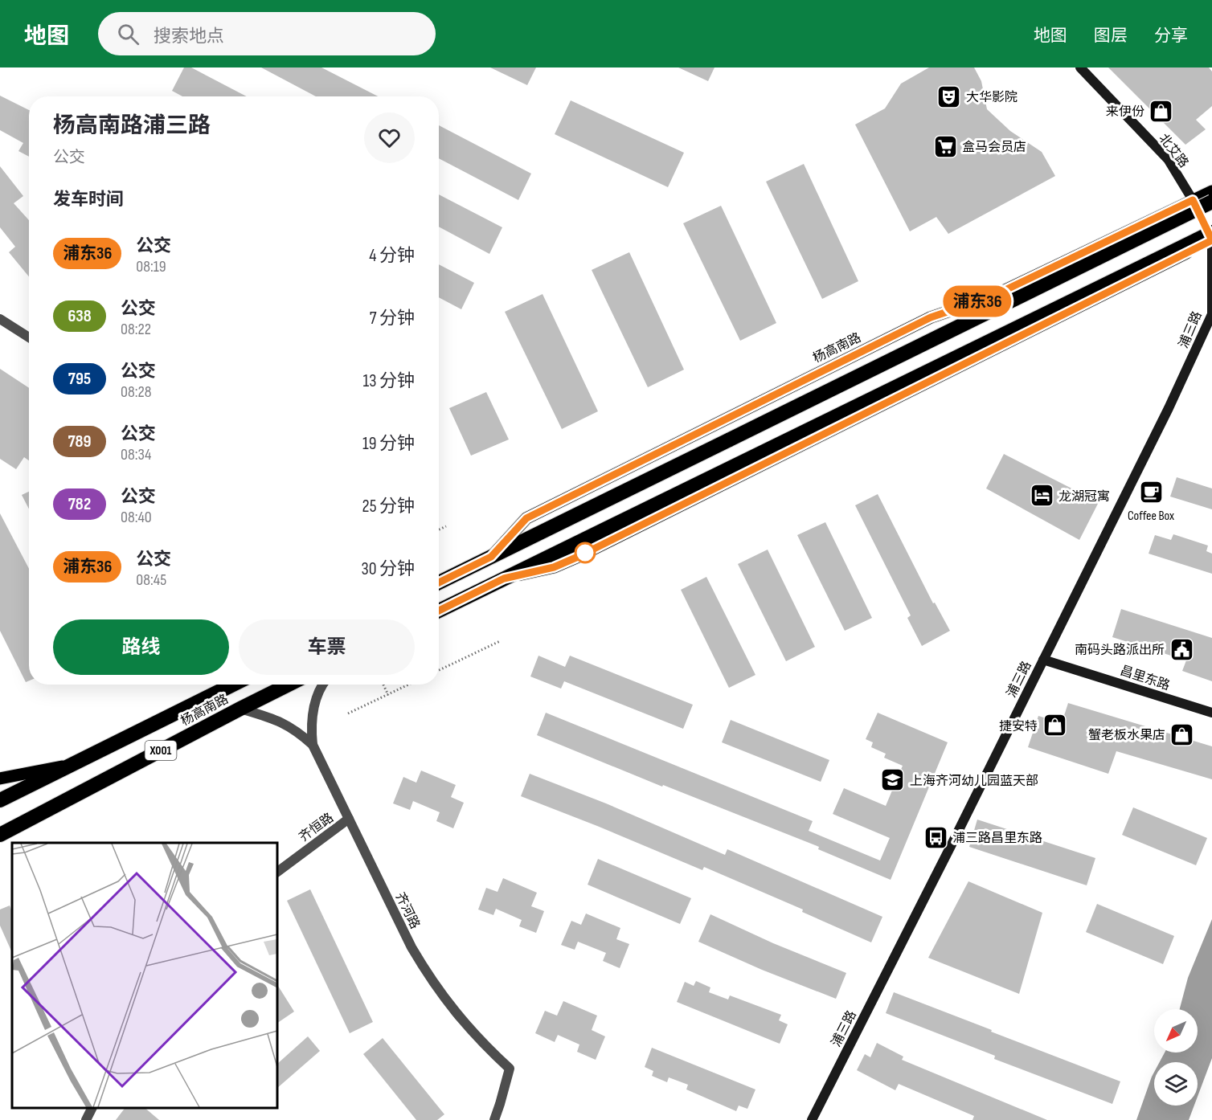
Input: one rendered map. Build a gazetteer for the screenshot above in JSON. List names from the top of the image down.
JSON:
{
  "streets": {
    "highway": ["杨高南路", "X001"],
    "street": [
      "北艾路",
      "浦三路",
      "昌里东路",
      "齐恒路",
      "齐河路"
    ]
  },
  "crossings": [
    ["北艾路", "浦三路"],
    ["北艾路", "杨高南路"],
    ["浦三路", "昌里东路"],
    ["杨高南路", "齐河路"],
    ["齐恒路", "齐河路"]
  ],
  "places": {
    "theatre": ["大华影院"],
    "shop": ["来伊份", "捷安特", "蟹老板水果店"],
    "supermarket": ["盒马会员店"],
    "cafe": ["Coffee Box"],
    "hotel": ["龙湖冠寓"],
    "public building": ["南码头路派出所"],
    "school or university": ["上海齐河幼儿园蓝天部"],
    "bus stop": ["浦三路昌里东路"]
  },
  "lines": ["bus line 浦东36"],
  "north": "bottom left",
  "page": {
    "header": "地图",
    "search": "搜索地点",
    "nav": ["地图", "图层", "分享"],
    "on_map": "浦东36",
    "heading": [
      ["杨高南路浦三路", "公交"],
      "发车时间"
    ],
    "list": [
      {
        "mark": "浦东36",
        "name": "公交",
        "note": "08:19",
        "value": "4 分钟"
      },
      {
        "mark": "638",
        "name": "公交",
        "note": "08:22",
        "value": "7 分钟"
      },
      {
        "mark": "795",
        "name": "公交",
        "note": "08:28",
        "value": "13 分钟"
      },
      {
        "mark": "789",
        "name": "公交",
        "note": "08:34",
        "value": "19 分钟"
      },
      {
        "mark": "782",
        "name": "公交",
        "note": "08:40",
        "value": "25 分钟"
      },
      {
        "mark": "浦东36",
        "name": "公交",
        "note": "08:45",
        "value": "30 分钟"
      }
    ],
    "buttons": ["路线", "车票"]
  }
}
